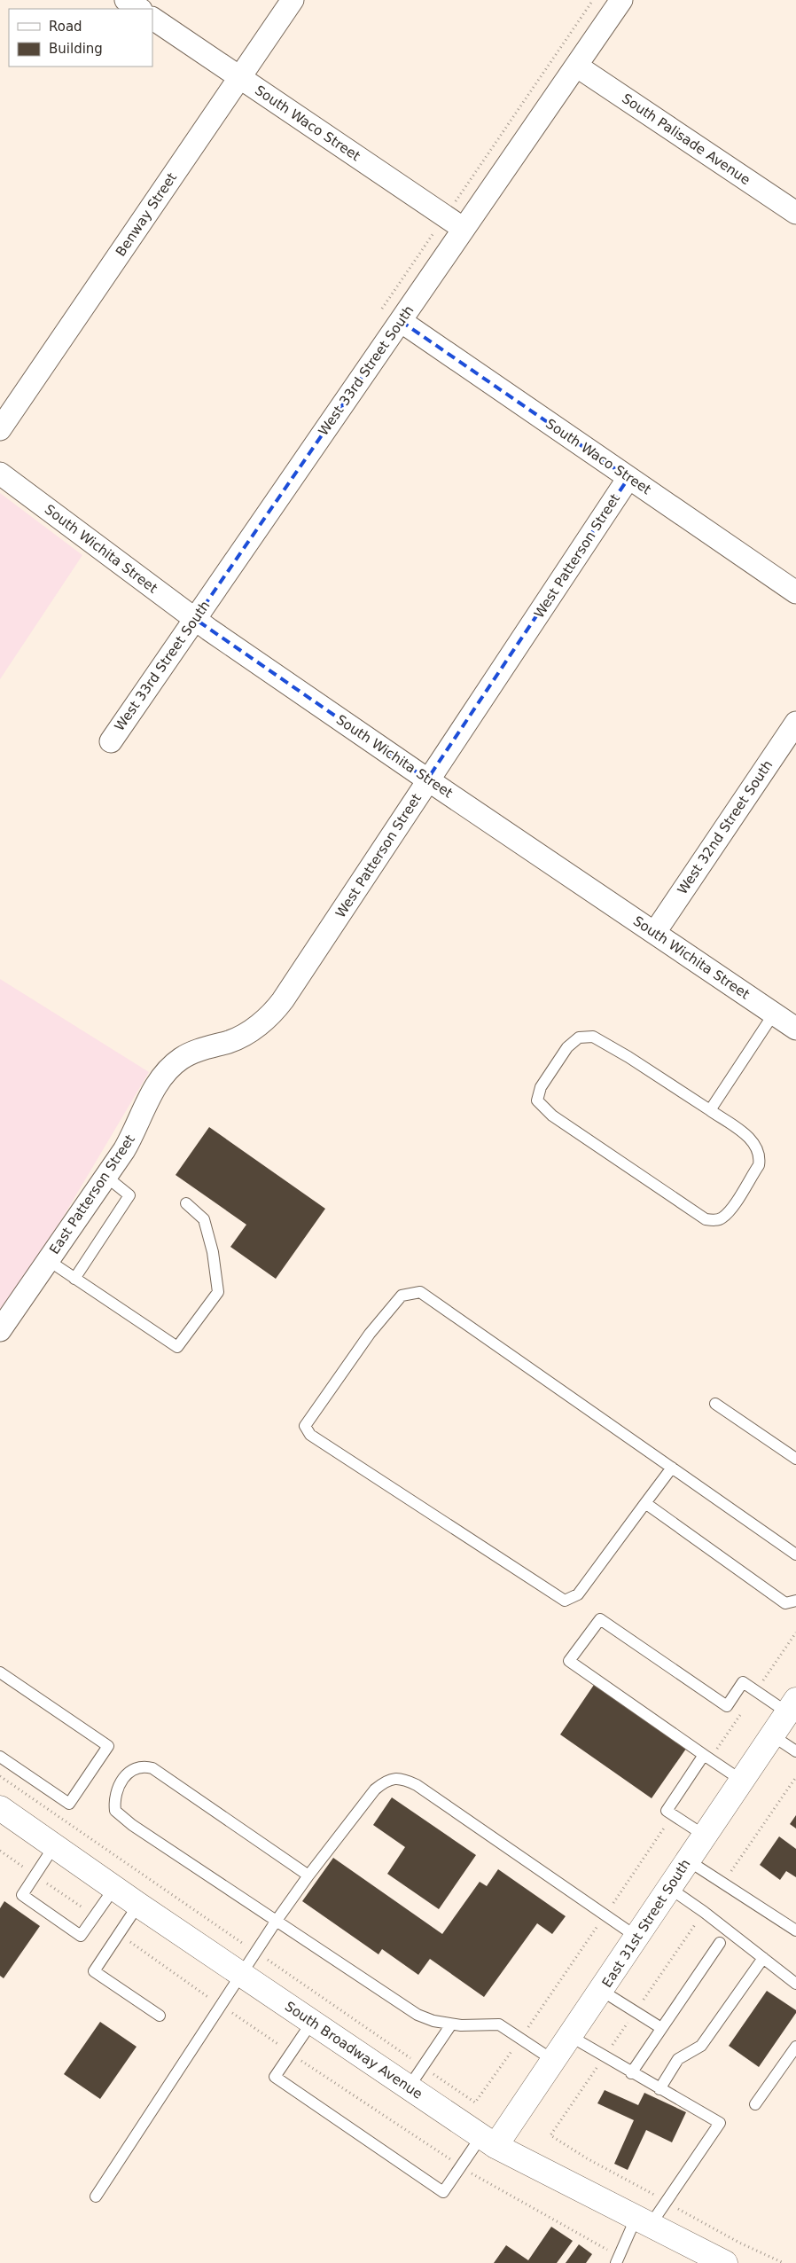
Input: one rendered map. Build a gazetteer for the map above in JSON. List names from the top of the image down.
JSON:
{
  "streets": {
    "main road": ["East 31st Street South", "South Broadway Avenue"],
    "street": [
      "South Waco Street",
      "South Palisade Avenue",
      "Benway Street",
      "West 33rd Street South",
      "South Wichita Street",
      "West Patterson Street",
      "West 32nd Street South",
      "East Patterson Street"
    ]
  },
  "crossings": [
    ["South Waco Street", "Benway Street"],
    ["South Waco Street", "West 33rd Street South"],
    ["South Waco Street", "West Patterson Street"],
    ["South Palisade Avenue", "West 33rd Street South"],
    ["West 33rd Street South", "South Wichita Street"],
    ["South Wichita Street", "West Patterson Street"],
    ["South Wichita Street", "West 32nd Street South"],
    ["West Patterson Street", "East Patterson Street"],
    ["East 31st Street South", "South Broadway Avenue"]
  ],
  "legend": ["Road", "Building"]
}
